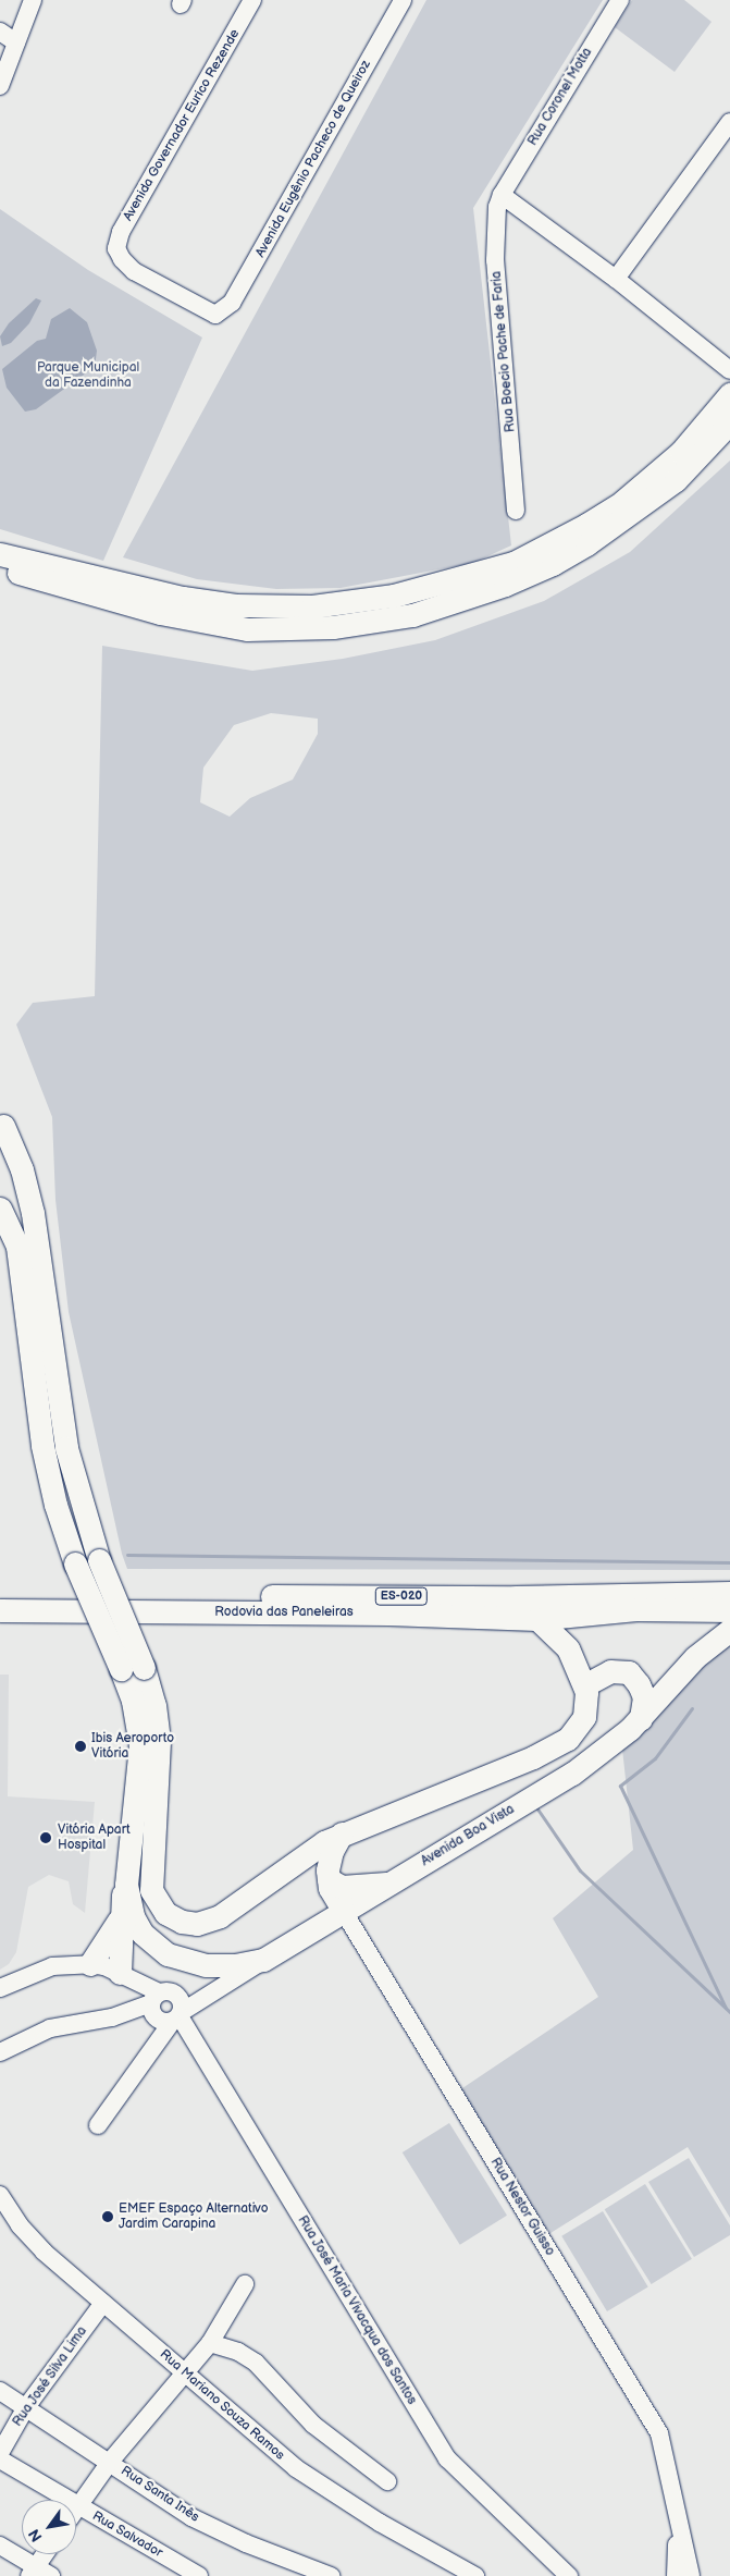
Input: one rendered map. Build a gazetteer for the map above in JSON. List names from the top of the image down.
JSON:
{
  "streets": {
    "main road": ["ES-020", "Rodovia das Paneleiras", "Avenida Boa Vista"],
    "street": [
      "Rua Coronel Motta",
      "Avenida Governador Eurico Rezende",
      "Avenida Eugênio Pacheco de Queiroz",
      "Rua Boecio Pache de Faria",
      "Rua Nestor Guisso",
      "Rua José Maria Vivacqua dos Santos",
      "Rua José Silva Lima",
      "Rua Mariano Souza Ramos",
      "Rua Santa Inês",
      "Rua Salvador"
    ]
  },
  "crossings": [
    ["Rua Coronel Motta", "Rua Boecio Pache de Faria"],
    ["Avenida Governador Eurico Rezende", "Avenida Eugênio Pacheco de Queiroz"],
    ["Avenida Boa Vista", "Rua Nestor Guisso"],
    ["Avenida Boa Vista", "Rua José Maria Vivacqua dos Santos"],
    ["Rua José Silva Lima", "Rua Mariano Souza Ramos"],
    ["Rua José Silva Lima", "Rua Santa Inês"]
  ],
  "parks": ["Parque Municipal da Fazendinha"],
  "places": ["Ibis Aeroporto Vitória", "Vitória Apart Hospital", "EMEF Espaço Alternativo Jardim Carapina"],
  "north": "bottom left"
}
